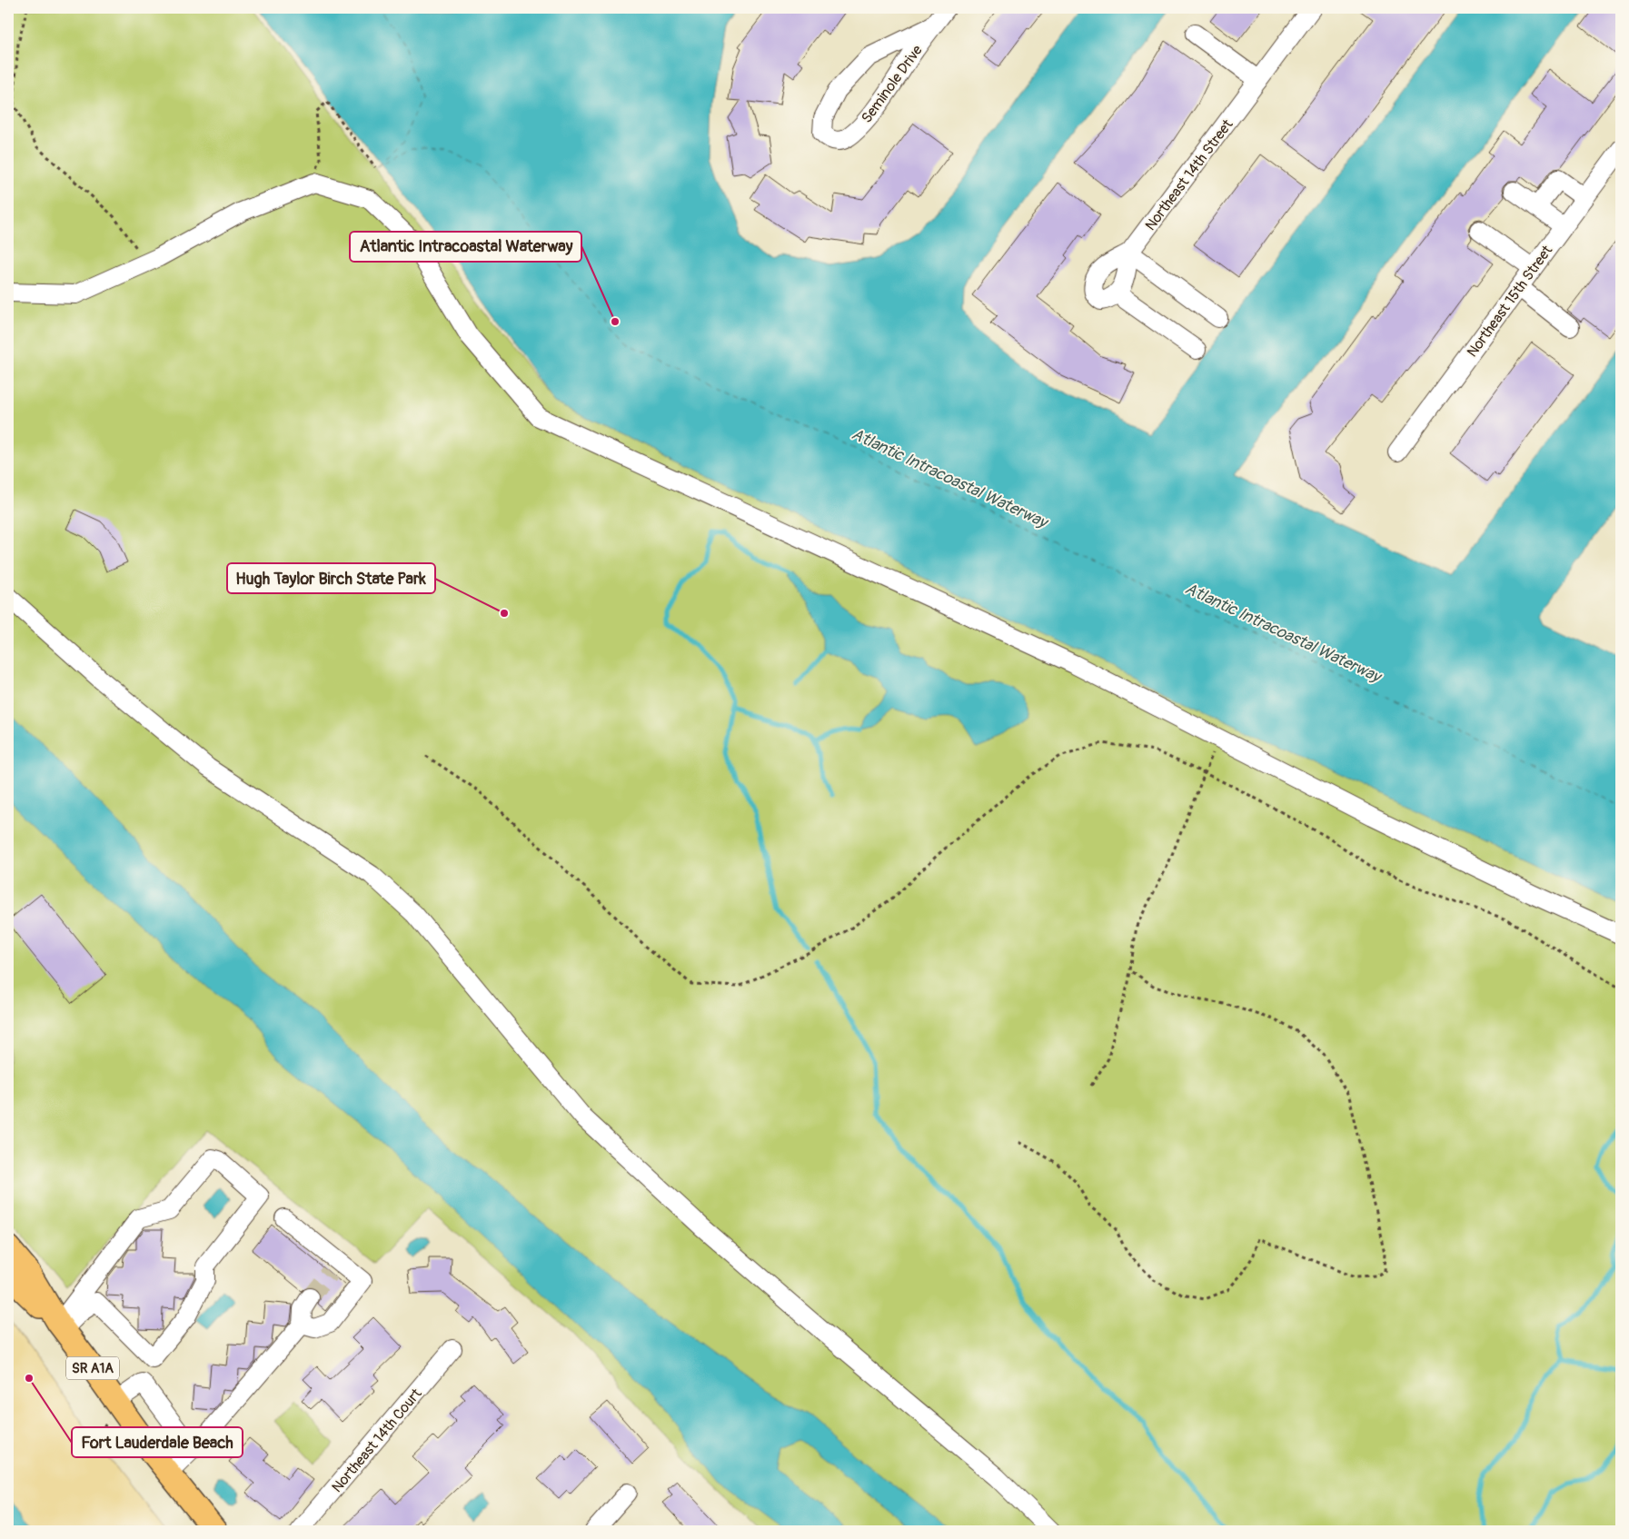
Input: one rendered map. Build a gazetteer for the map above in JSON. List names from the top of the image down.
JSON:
{
  "streets": {
    "main road": ["SR A1A"],
    "street": [
      "Seminole Drive",
      "Northeast 14th Street",
      "Northeast 15th Street",
      "Northeast 14th Court"
    ]
  },
  "water": ["Atlantic Intracoastal Waterway"],
  "places": ["Atlantic Intracoastal Waterway", "Hugh Taylor Birch State Park", "Fort Lauderdale Beach"]
}
